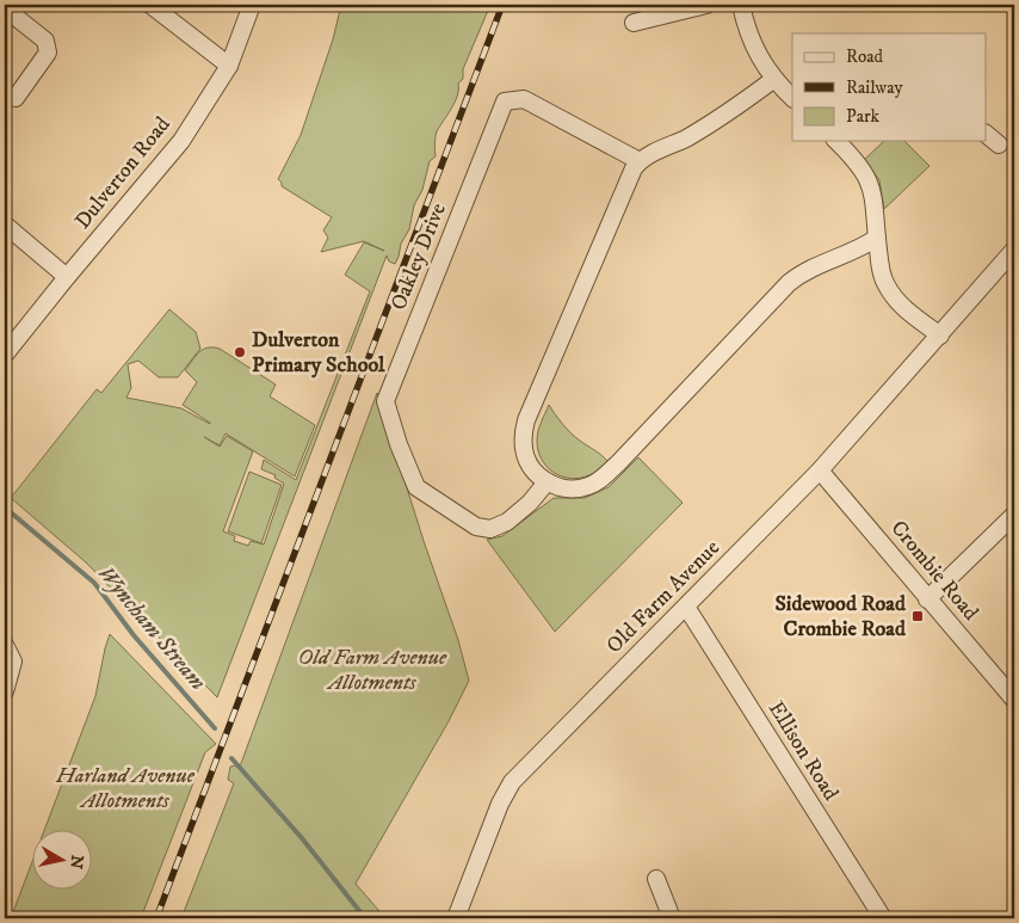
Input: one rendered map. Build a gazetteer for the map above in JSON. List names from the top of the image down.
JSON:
{
  "streets": {
    "street": [
      "Dulverton Road",
      "Oakley Drive",
      "Crombie Road",
      "Old Farm Avenue",
      "Ellison Road"
    ]
  },
  "crossings": [
    ["Crombie Road", "Old Farm Avenue"],
    ["Old Farm Avenue", "Ellison Road"]
  ],
  "water": ["Wyncham Stream"],
  "parks": ["Old Farm Avenue Allotments", "Harland Avenue Allotments"],
  "places": {
    "other": ["Dulverton Primary School"],
    "transit": ["Sidewood Road Crombie Road"]
  },
  "legend": ["Road", "Railway", "Park"],
  "north": "right"
}
